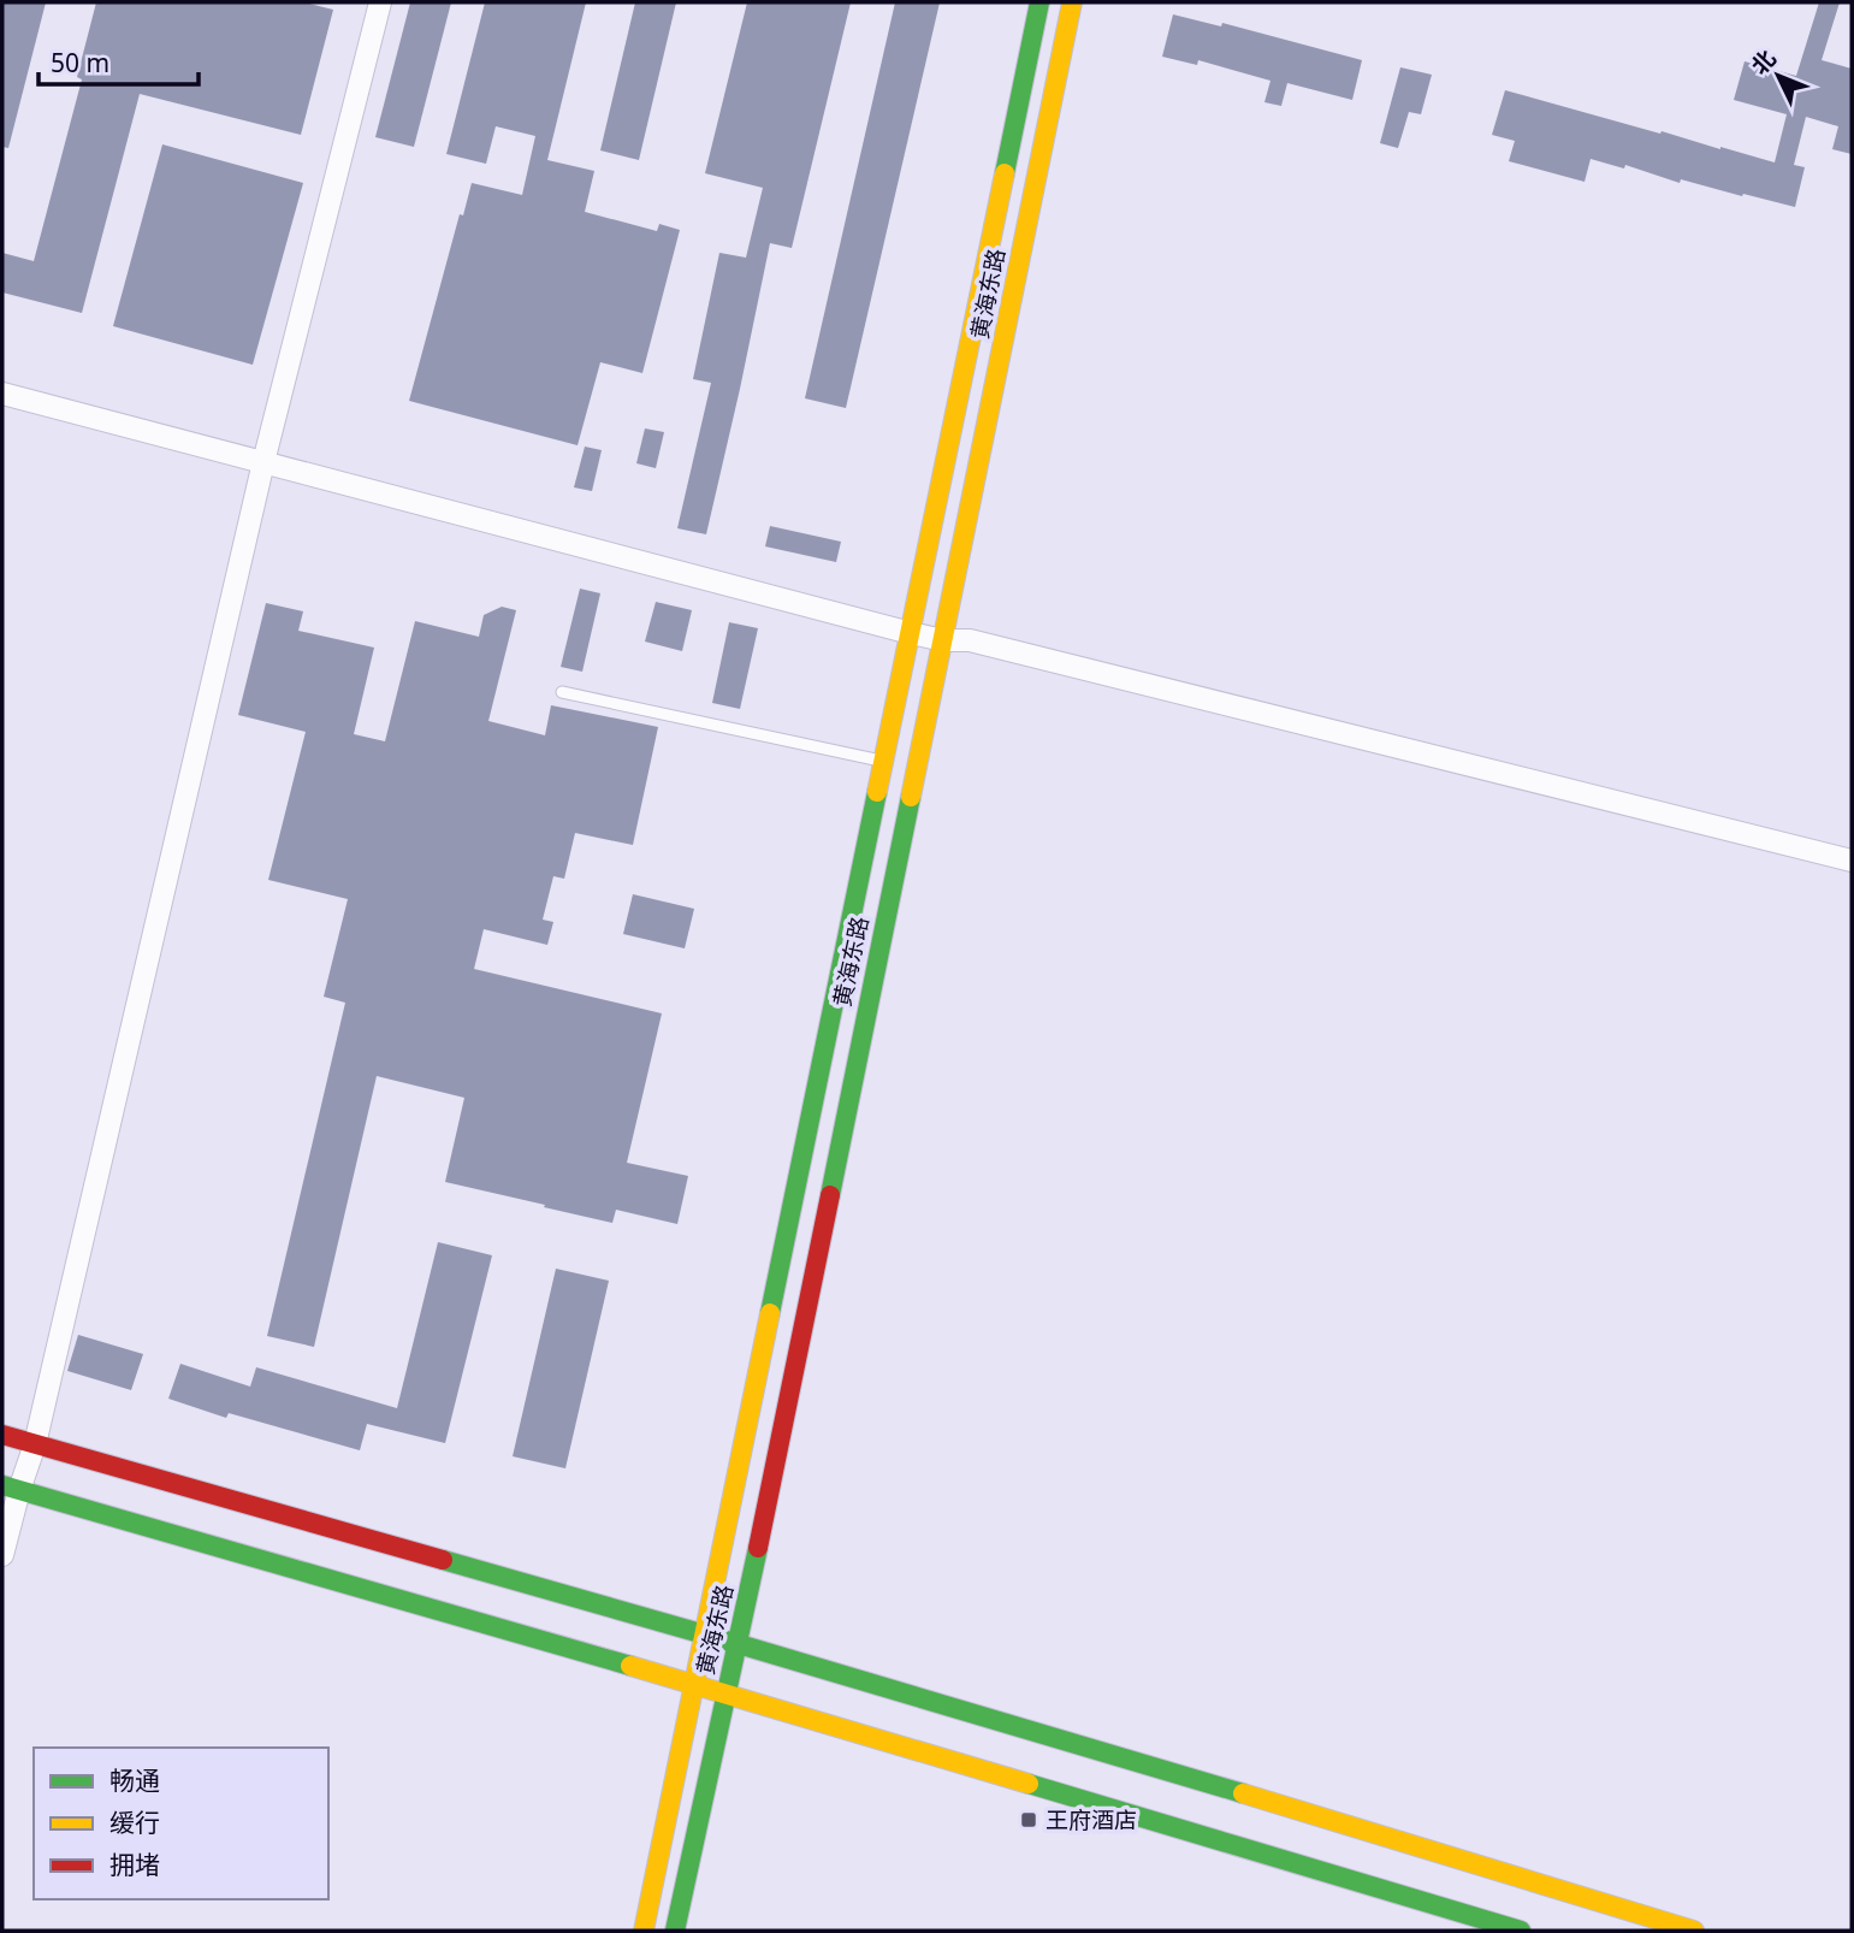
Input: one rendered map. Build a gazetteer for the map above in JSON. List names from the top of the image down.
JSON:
{
  "streets": {
    "street": ["黄海东路"]
  },
  "places": {
    "transit": ["王府酒店"]
  },
  "legend": ["畅通", "缓行", "拥堵"],
  "scale_bar": "50 m",
  "north": "top left"
}
